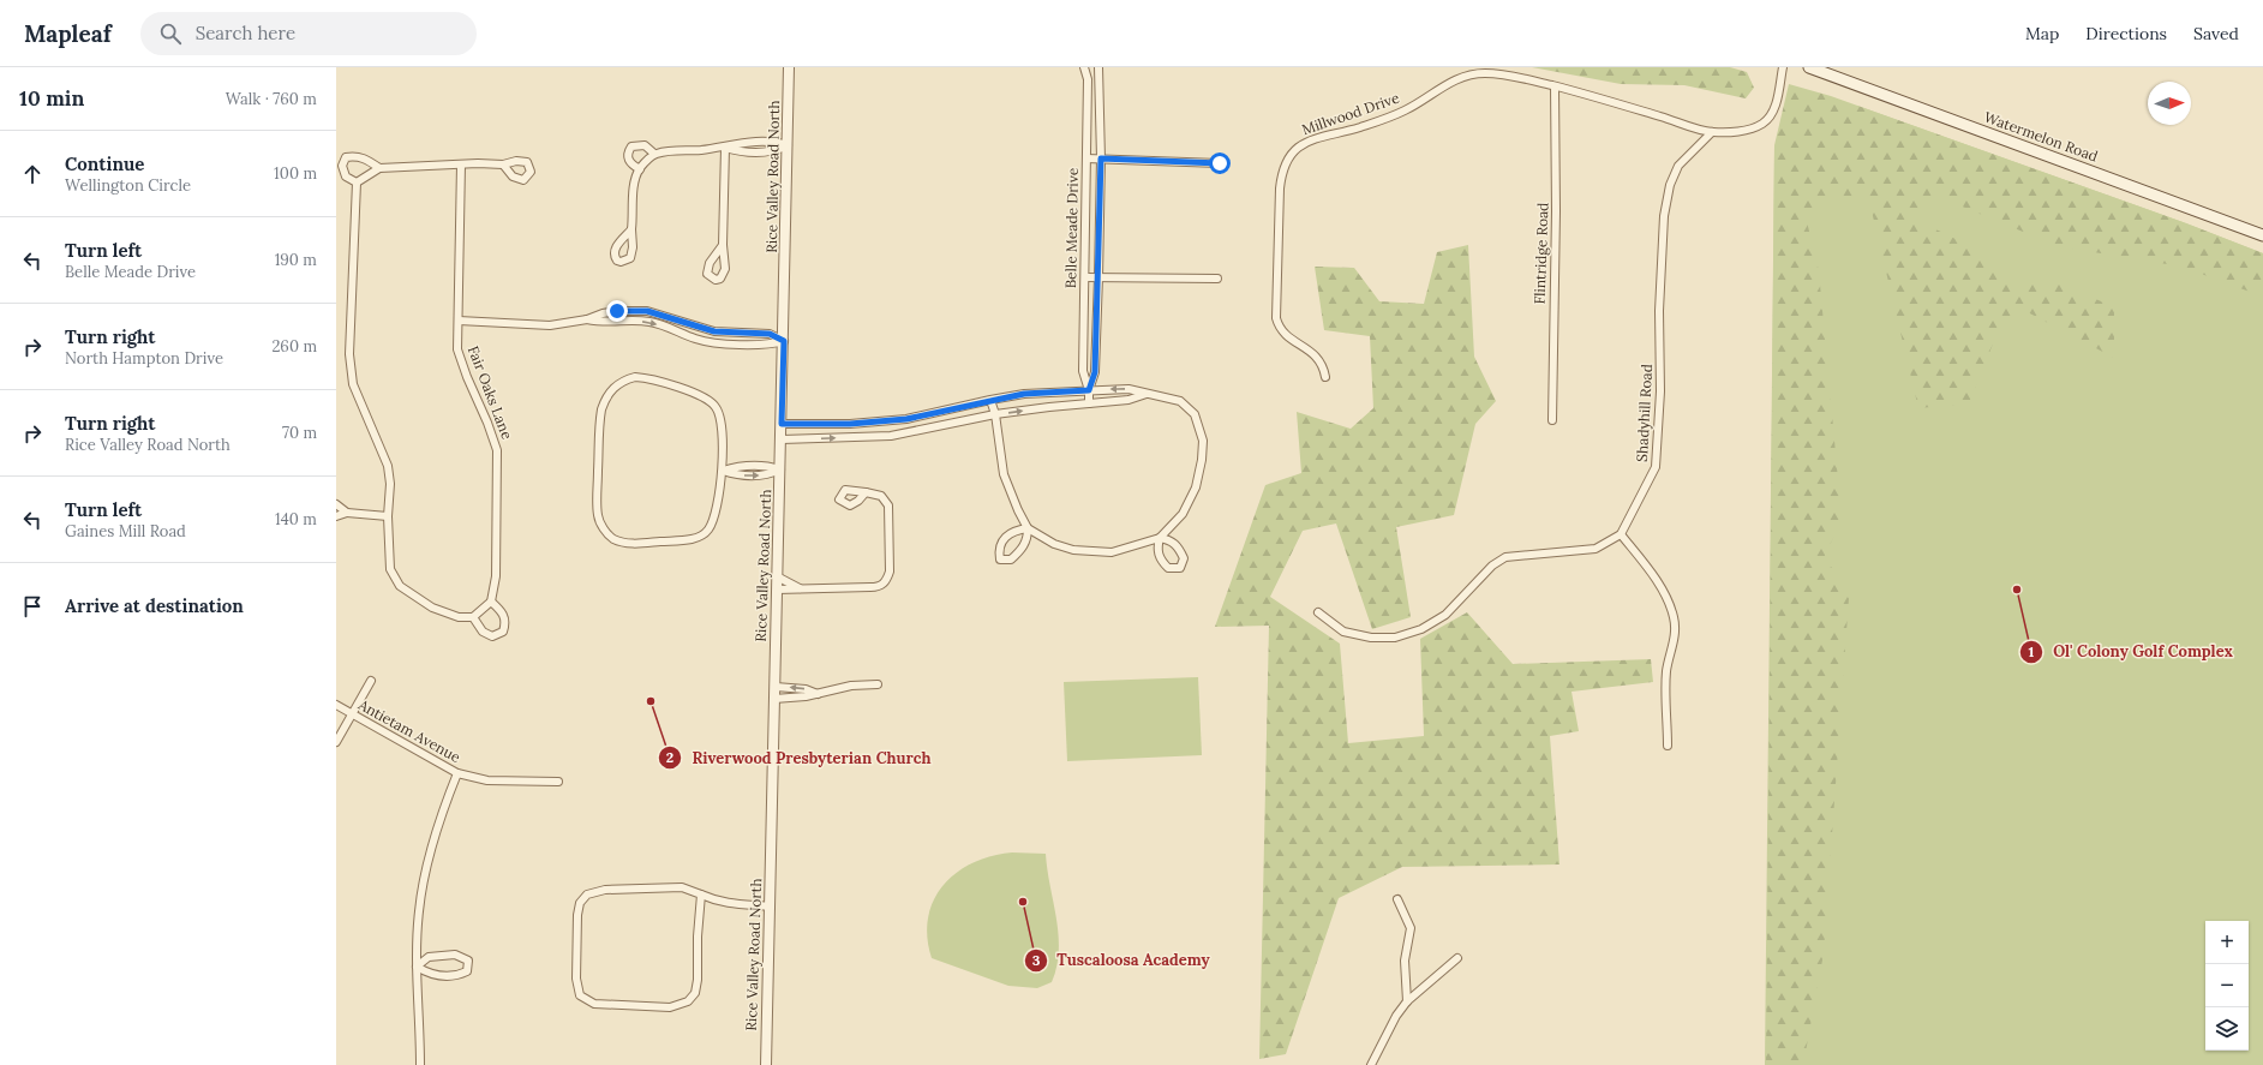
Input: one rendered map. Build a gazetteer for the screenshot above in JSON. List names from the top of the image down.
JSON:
{
  "streets": {
    "main road": ["Watermelon Road"],
    "street": [
      "Millwood Drive",
      "Rice Valley Road North",
      "Belle Meade Drive",
      "Flintridge Road",
      "Fair Oaks Lane",
      "Shadyhill Road",
      "Antietam Avenue"
    ]
  },
  "crossings": [
    ["Millwood Drive", "Flintridge Road"],
    ["Millwood Drive", "Shadyhill Road"]
  ],
  "places": ["Ol' Colony Golf Complex", "Riverwood Presbyterian Church", "Tuscaloosa Academy"],
  "north": "right",
  "page": {
    "header": "Mapleaf",
    "search": "Search here",
    "nav": ["Map", "Directions", "Saved"],
    "heading": ["10 min", "Walk · 760 m"],
    "list": [
      ["Continue", "Wellington Circle", "100 m"],
      ["Turn left", "Belle Meade Drive", "190 m"],
      ["Turn right", "North Hampton Drive", "260 m"],
      ["Turn right", "Rice Valley Road North", "70 m"],
      ["Turn left", "Gaines Mill Road", "140 m"],
      "Arrive at destination"
    ],
    "map_buttons": ["+", "−"]
  }
}
